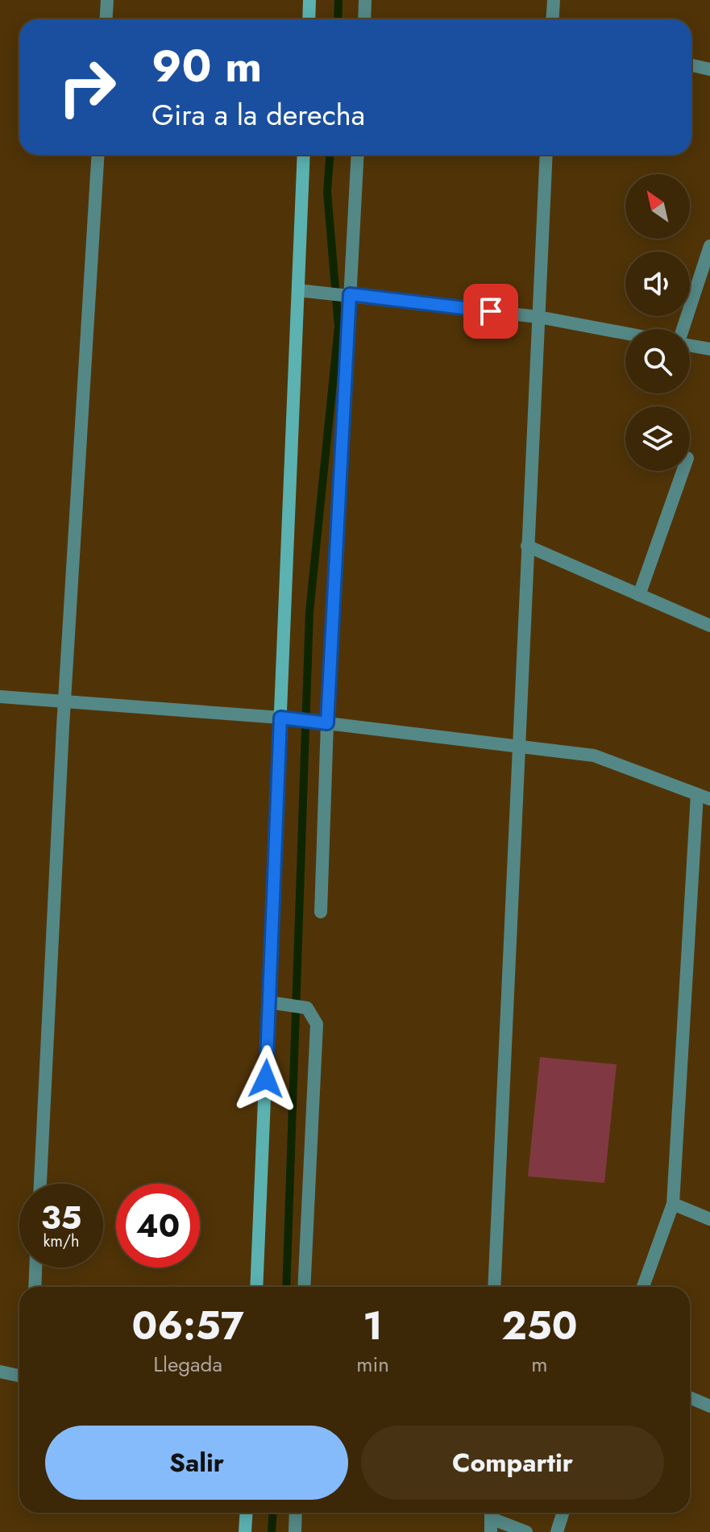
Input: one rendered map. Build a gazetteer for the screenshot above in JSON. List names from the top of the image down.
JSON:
{
  "north": "top left",
  "page": {
    "turn": ["90 m", "Gira a la derecha"],
    "speed": "35 km/h",
    "limit": "40",
    "eta": [
      "06:57",
      "Llegada",
      "1",
      "min",
      "250",
      "m"
    ],
    "buttons": ["Salir", "Compartir"]
  }
}
